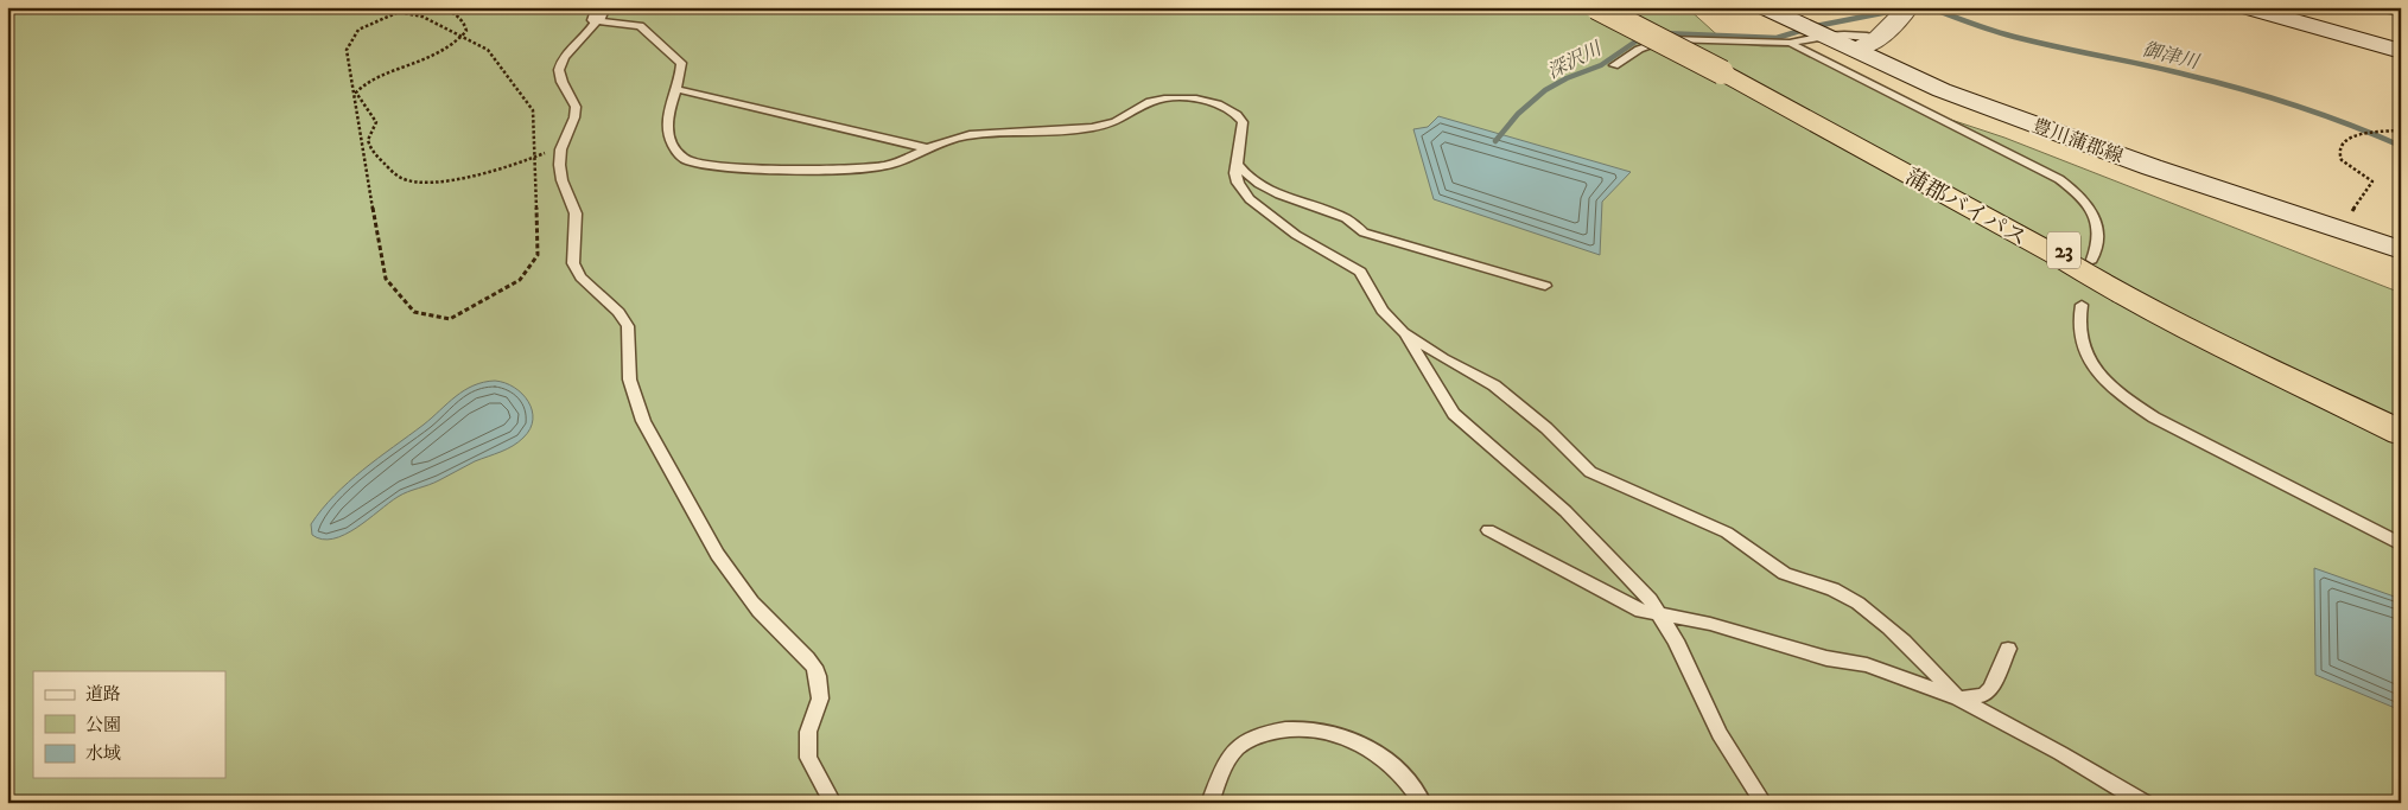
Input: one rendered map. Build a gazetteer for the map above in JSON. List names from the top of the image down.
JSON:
{
  "streets": {
    "highway": ["蒲郡バイパス", "23"],
    "main road": ["豊川蒲郡線"]
  },
  "water": ["御津川", "深沢川"],
  "legend": ["道路", "公園", "水域"]
}
